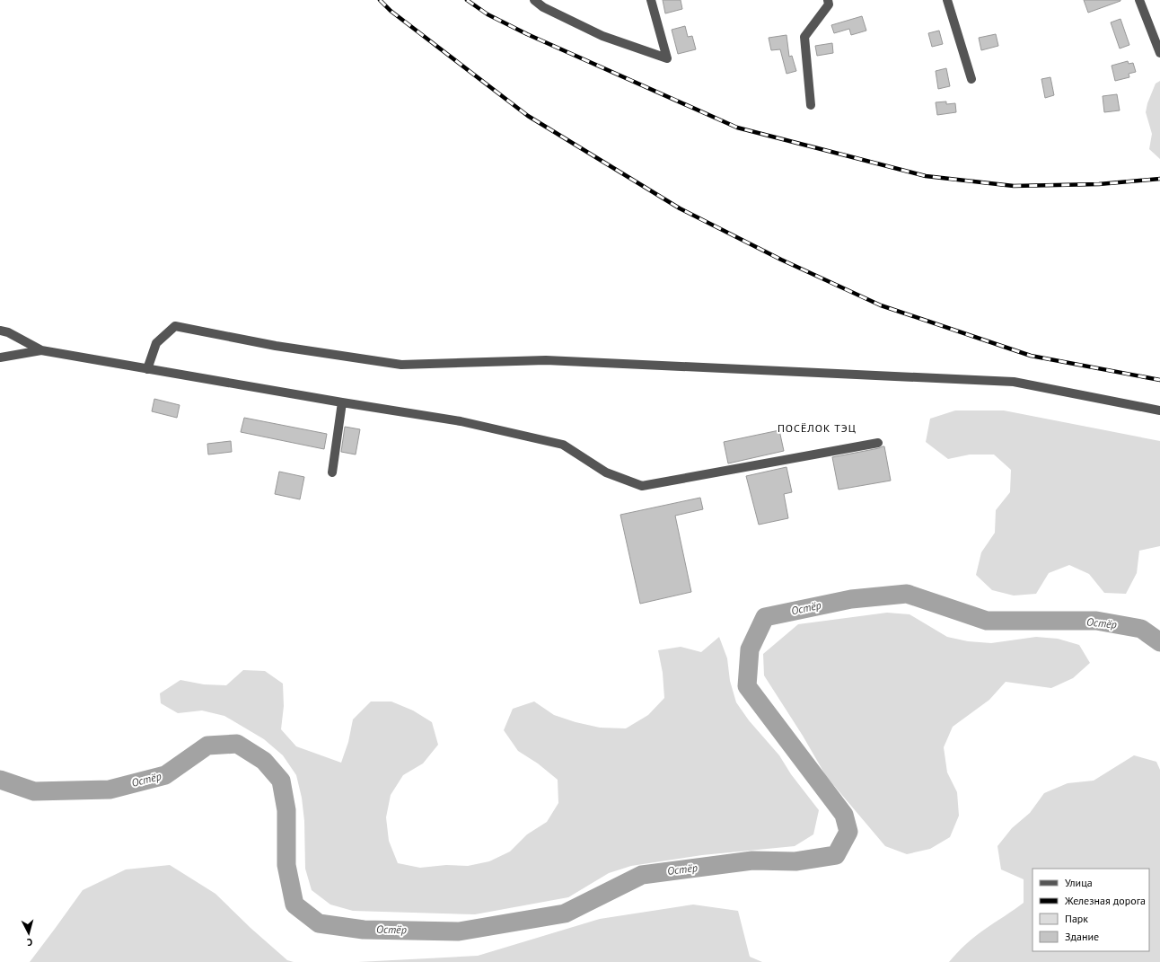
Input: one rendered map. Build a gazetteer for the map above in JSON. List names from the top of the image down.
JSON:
{
  "districts": ["ПОСЁЛОК ТЭЦ"],
  "water": ["Остёр"],
  "legend": [
    "Улица",
    "Железная дорога",
    "Парк",
    "Здание"
  ],
  "north": "bottom"
}
